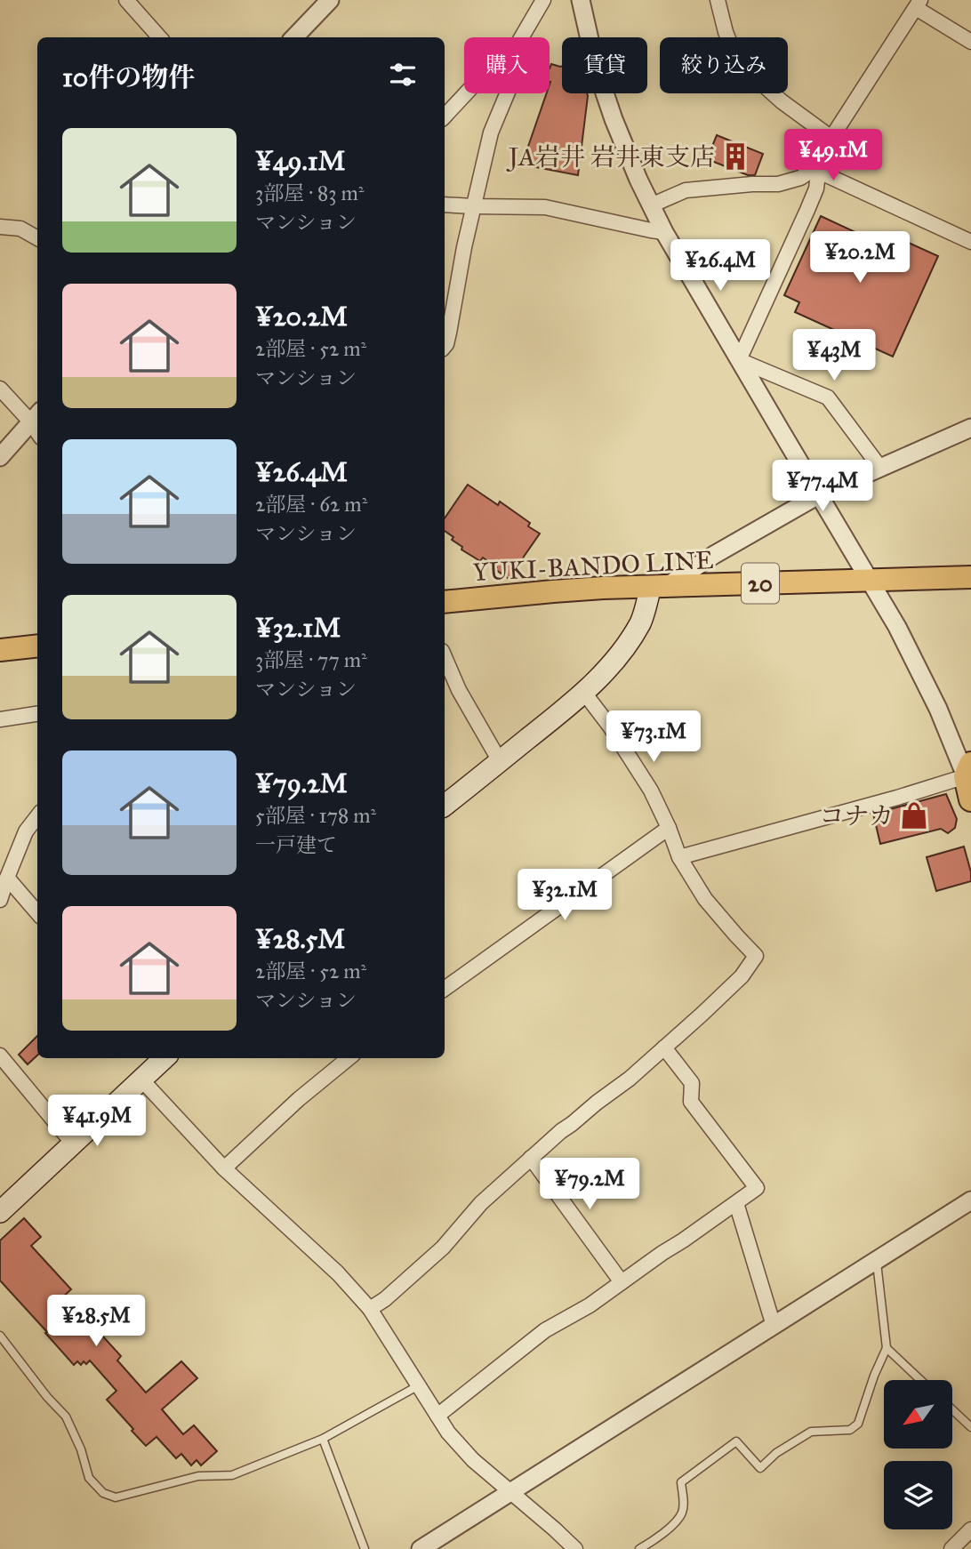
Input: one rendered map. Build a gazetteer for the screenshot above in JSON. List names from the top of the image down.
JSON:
{
  "streets": {
    "main road": ["YUKI-BANDO LINE", "20"]
  },
  "places": {
    "building": ["JA岩井 岩井東支店"],
    "shop": ["コナカ"]
  },
  "north": "bottom left",
  "page": {
    "chip": ["購入", "賃貸", "絞り込み"],
    "heading": "10件の物件",
    "list": [
      {
        "name": "¥49.1M",
        "note": "3部屋 · 83 m² · マンション"
      },
      {
        "name": "¥20.2M",
        "note": "2部屋 · 52 m² · マンション"
      },
      {
        "name": "¥26.4M",
        "note": "2部屋 · 62 m² · マンション"
      },
      {
        "name": "¥32.1M",
        "note": "3部屋 · 77 m² · マンション"
      },
      {
        "name": "¥79.2M",
        "note": "5部屋 · 178 m² · 一戸建て"
      },
      {
        "name": "¥28.5M",
        "note": "2部屋 · 52 m² · マンション"
      }
    ],
    "price": [
      "¥49.1M",
      "¥20.2M",
      "¥26.4M",
      "¥43M",
      "¥77.4M",
      "¥73.1M",
      "¥32.1M",
      "¥41.9M",
      "¥79.2M",
      "¥28.5M"
    ]
  }
}
